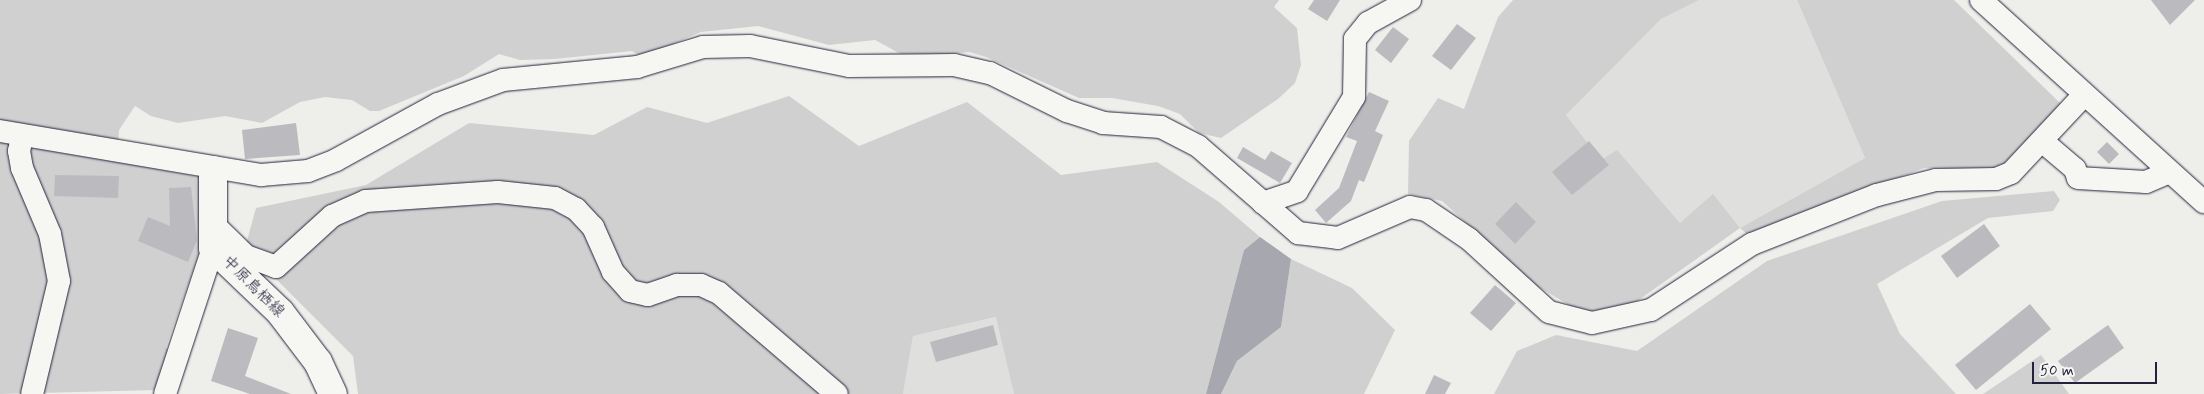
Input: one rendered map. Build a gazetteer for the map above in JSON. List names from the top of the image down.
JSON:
{
  "streets": {
    "main road": ["中原鳥栖線"]
  },
  "scale_bar": "50 m"
}
